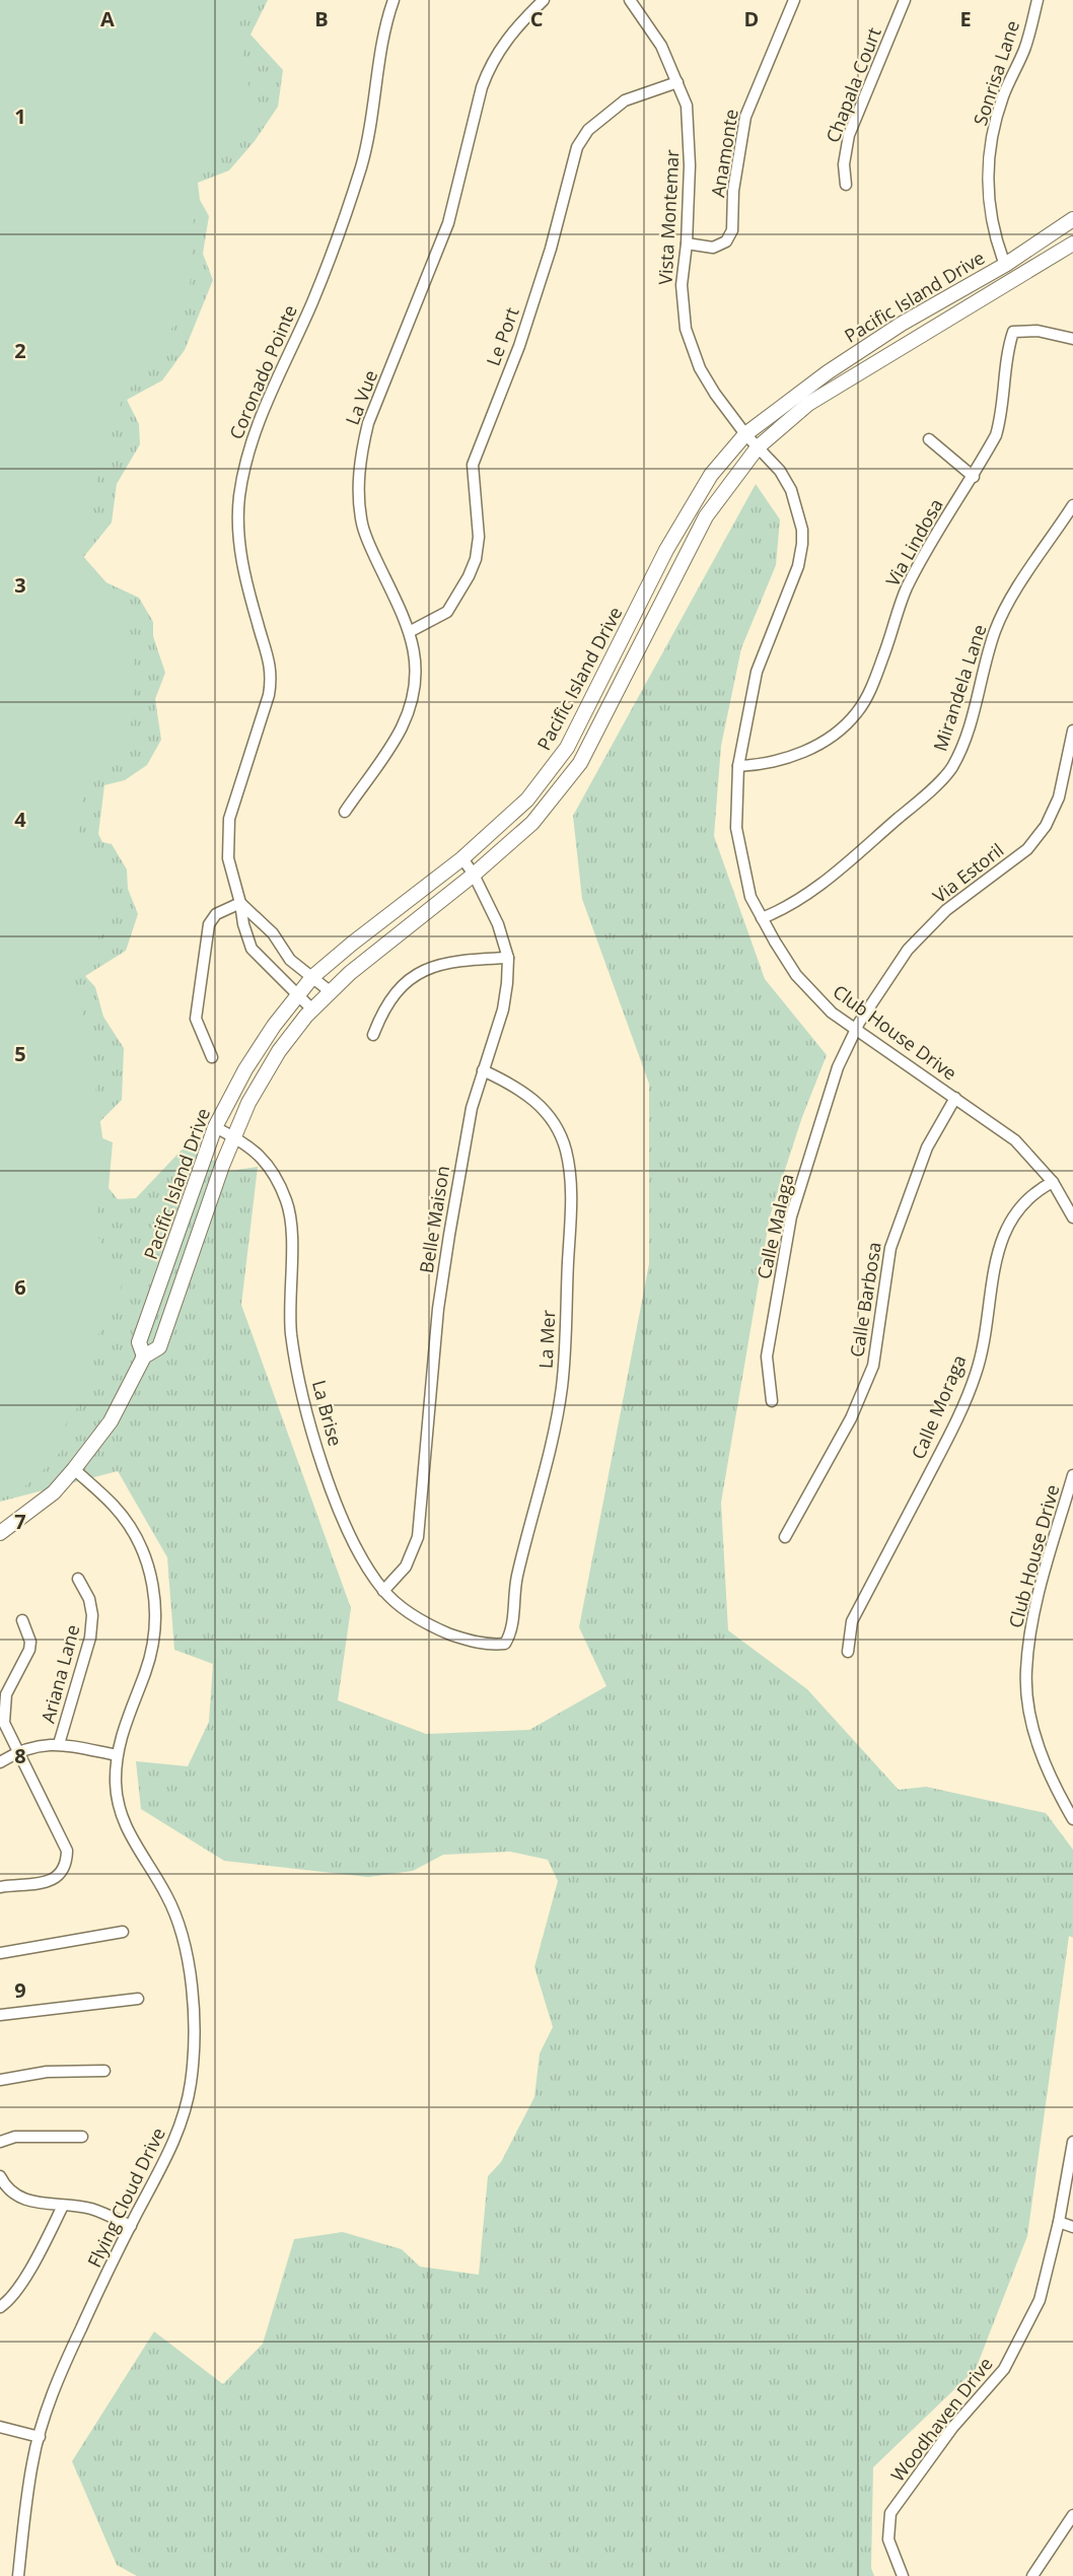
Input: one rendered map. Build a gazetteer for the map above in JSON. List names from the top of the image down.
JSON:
{
  "streets": {
    "main road": ["Pacific Island Drive"],
    "street": [
      "Sonrisa Lane",
      "Chapala Court",
      "Anamonte",
      "Vista Montemar",
      "Le Port",
      "Coronado Pointe",
      "La Vue",
      "Via Lindosa",
      "Mirandela Lane",
      "Via Estoril",
      "Club House Drive",
      "Belle Maison",
      "Calle Malaga",
      "Calle Barbosa",
      "La Mer",
      "Calle Moraga",
      "La Brise",
      "Ariana Lane",
      "Flying Cloud Drive",
      "Woodhaven Drive"
    ]
  },
  "crossings": [
    ["Sonrisa Lane", "Pacific Island Drive"],
    ["Anamonte", "Vista Montemar"],
    ["Vista Montemar", "Pacific Island Drive"],
    ["Vista Montemar", "Le Port"],
    ["Vista Montemar", "Club House Drive"],
    ["Pacific Island Drive", "Coronado Pointe"],
    ["Pacific Island Drive", "Club House Drive"],
    ["Pacific Island Drive", "Belle Maison"],
    ["Pacific Island Drive", "La Brise"],
    ["Pacific Island Drive", "Flying Cloud Drive"],
    ["Le Port", "La Vue"],
    ["Via Lindosa", "Club House Drive"],
    ["Mirandela Lane", "Club House Drive"],
    ["Via Estoril", "Club House Drive"],
    ["Via Estoril", "Calle Malaga"],
    ["Club House Drive", "Calle Malaga"],
    ["Club House Drive", "Calle Barbosa"],
    ["Club House Drive", "Calle Moraga"],
    ["Belle Maison", "La Mer"],
    ["Belle Maison", "La Brise"],
    ["La Mer", "La Brise"]
  ],
  "grid": {
    "columns": [
      "A",
      "B",
      "C",
      "D",
      "E"
    ],
    "rows": [
      "1",
      "2",
      "3",
      "4",
      "5",
      "6",
      "7",
      "8",
      "9"
    ]
  }
}
